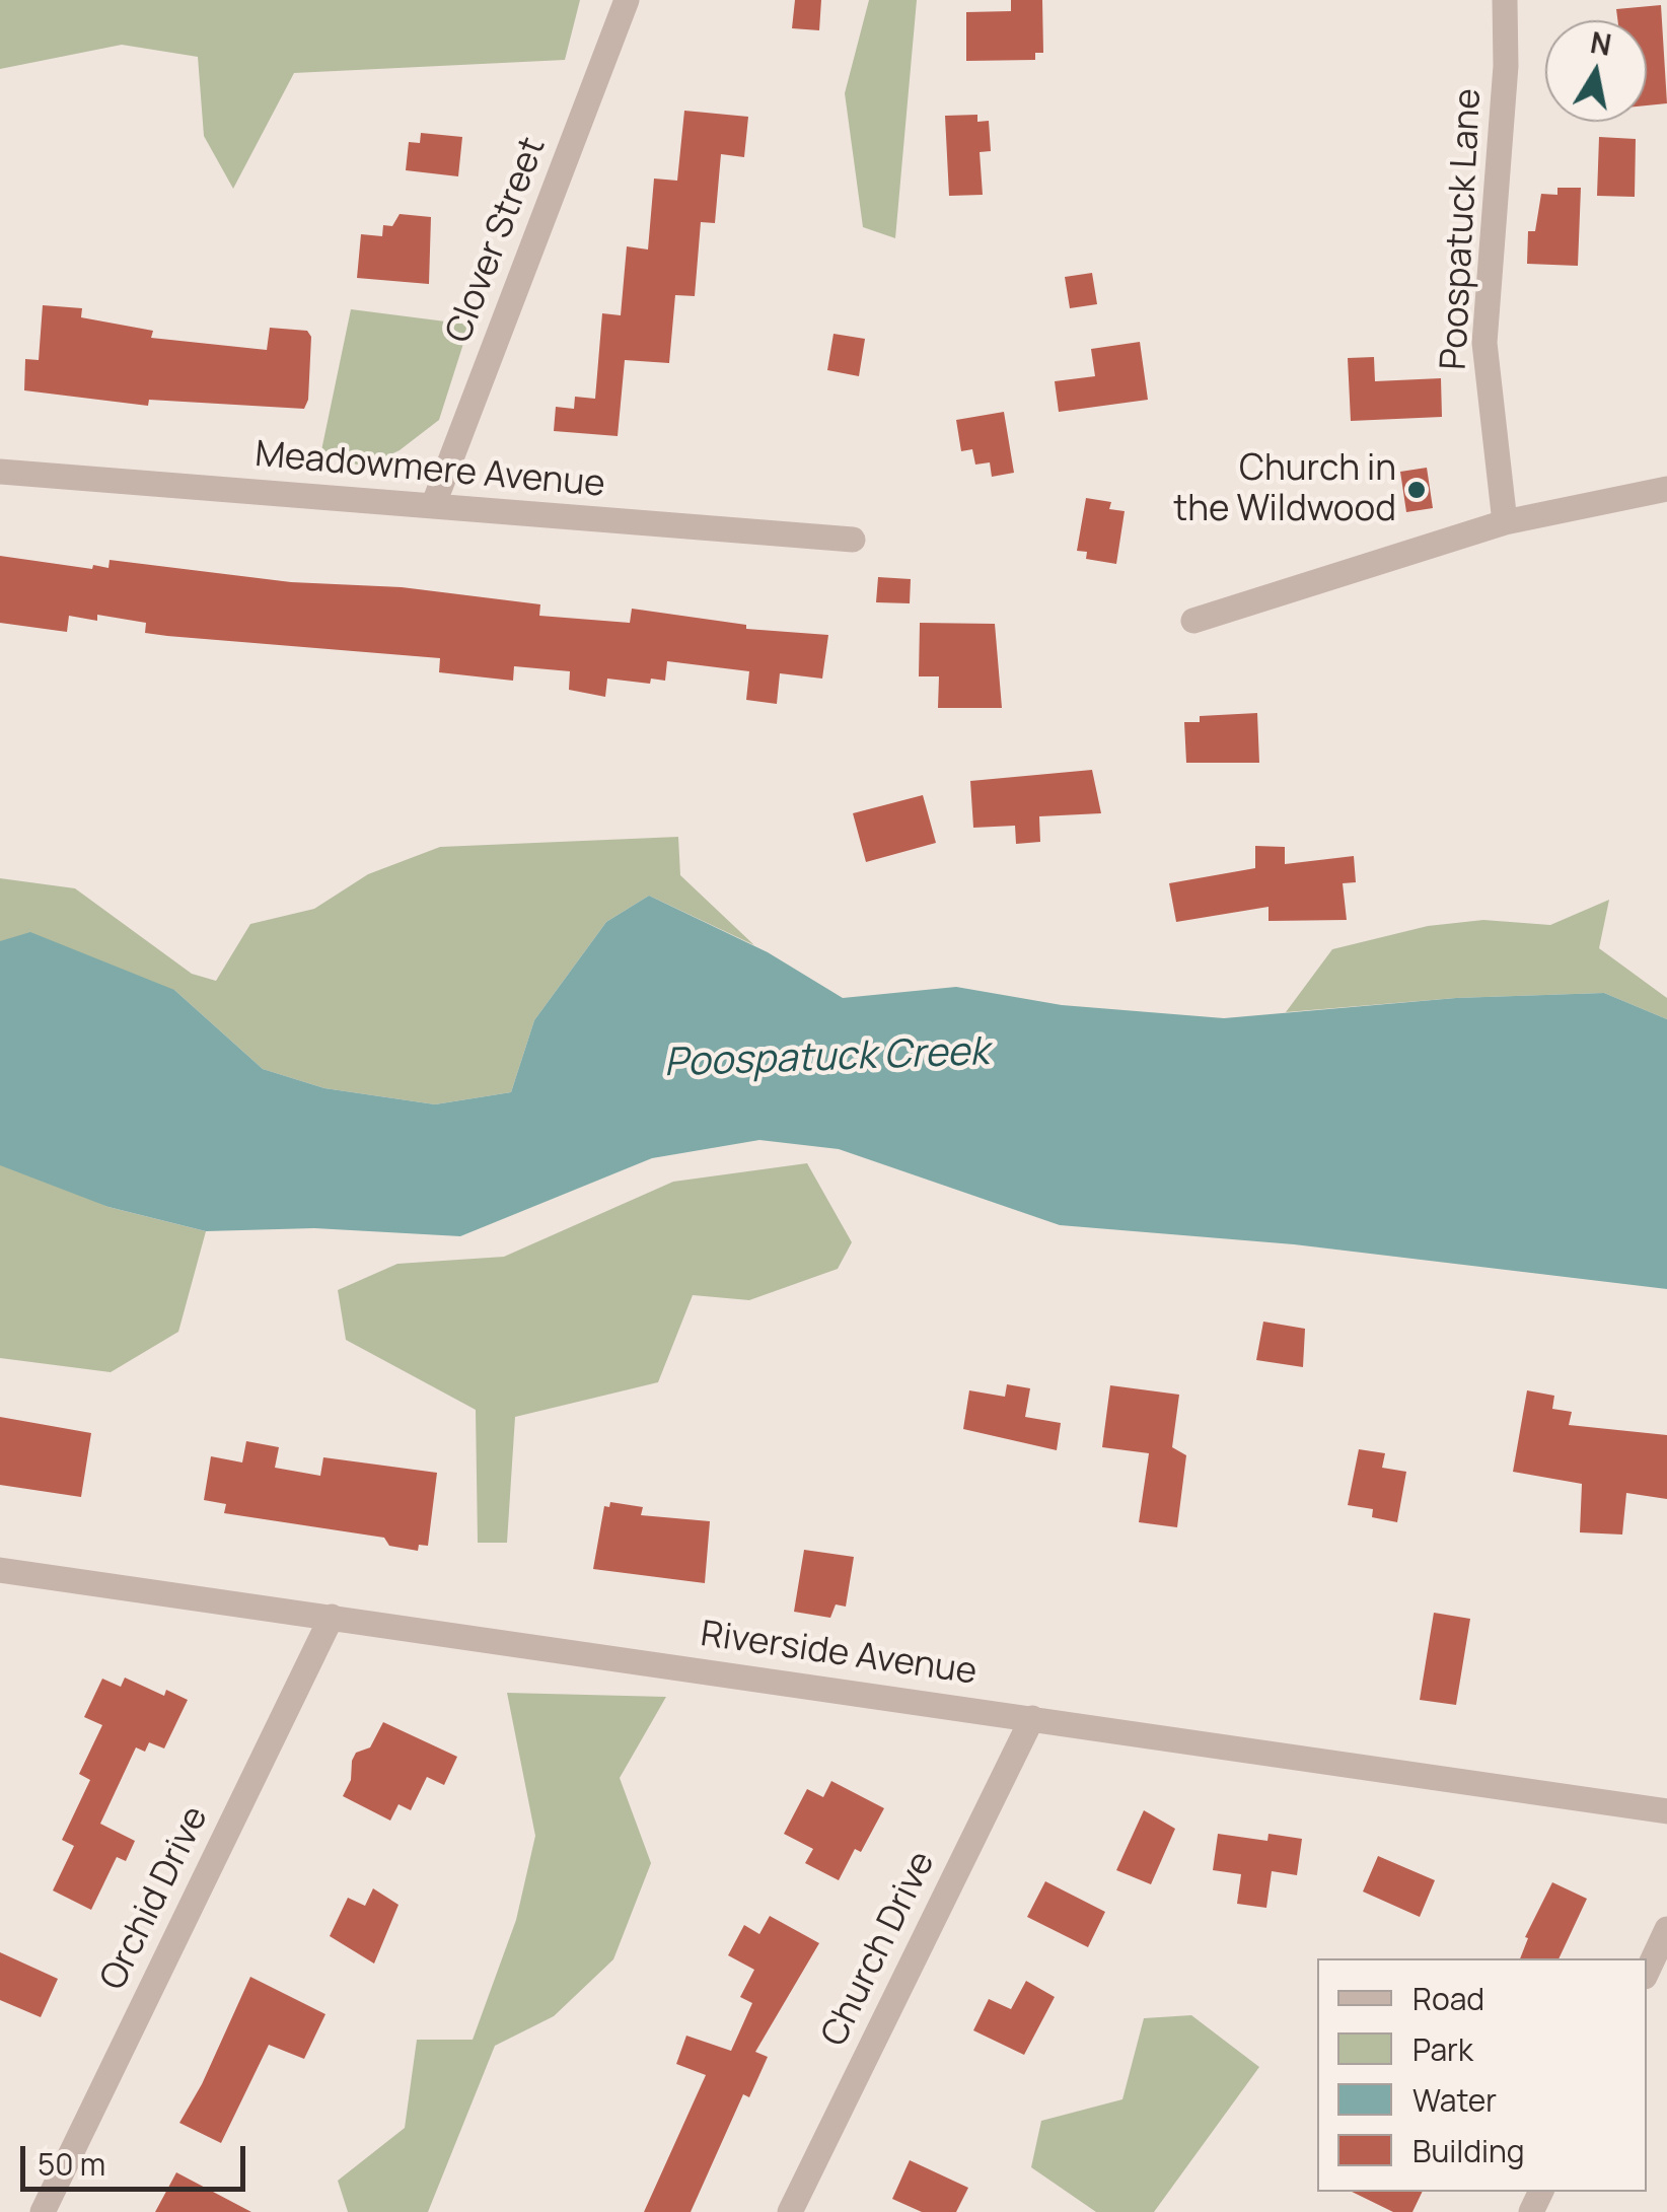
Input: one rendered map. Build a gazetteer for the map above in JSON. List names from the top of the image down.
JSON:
{
  "streets": {
    "street": [
      "Poospatuck Lane",
      "Clover Street",
      "Meadowmere Avenue",
      "Riverside Avenue",
      "Orchid Drive",
      "Church Drive"
    ]
  },
  "crossings": [
    ["Clover Street", "Meadowmere Avenue"],
    ["Riverside Avenue", "Orchid Drive"],
    ["Riverside Avenue", "Church Drive"]
  ],
  "water": ["Poospatuck Creek"],
  "places": ["Church in the Wildwood"],
  "legend": [
    "Road",
    "Park",
    "Water",
    "Building"
  ],
  "scale_bar": "50 m",
  "north": "top"
}
